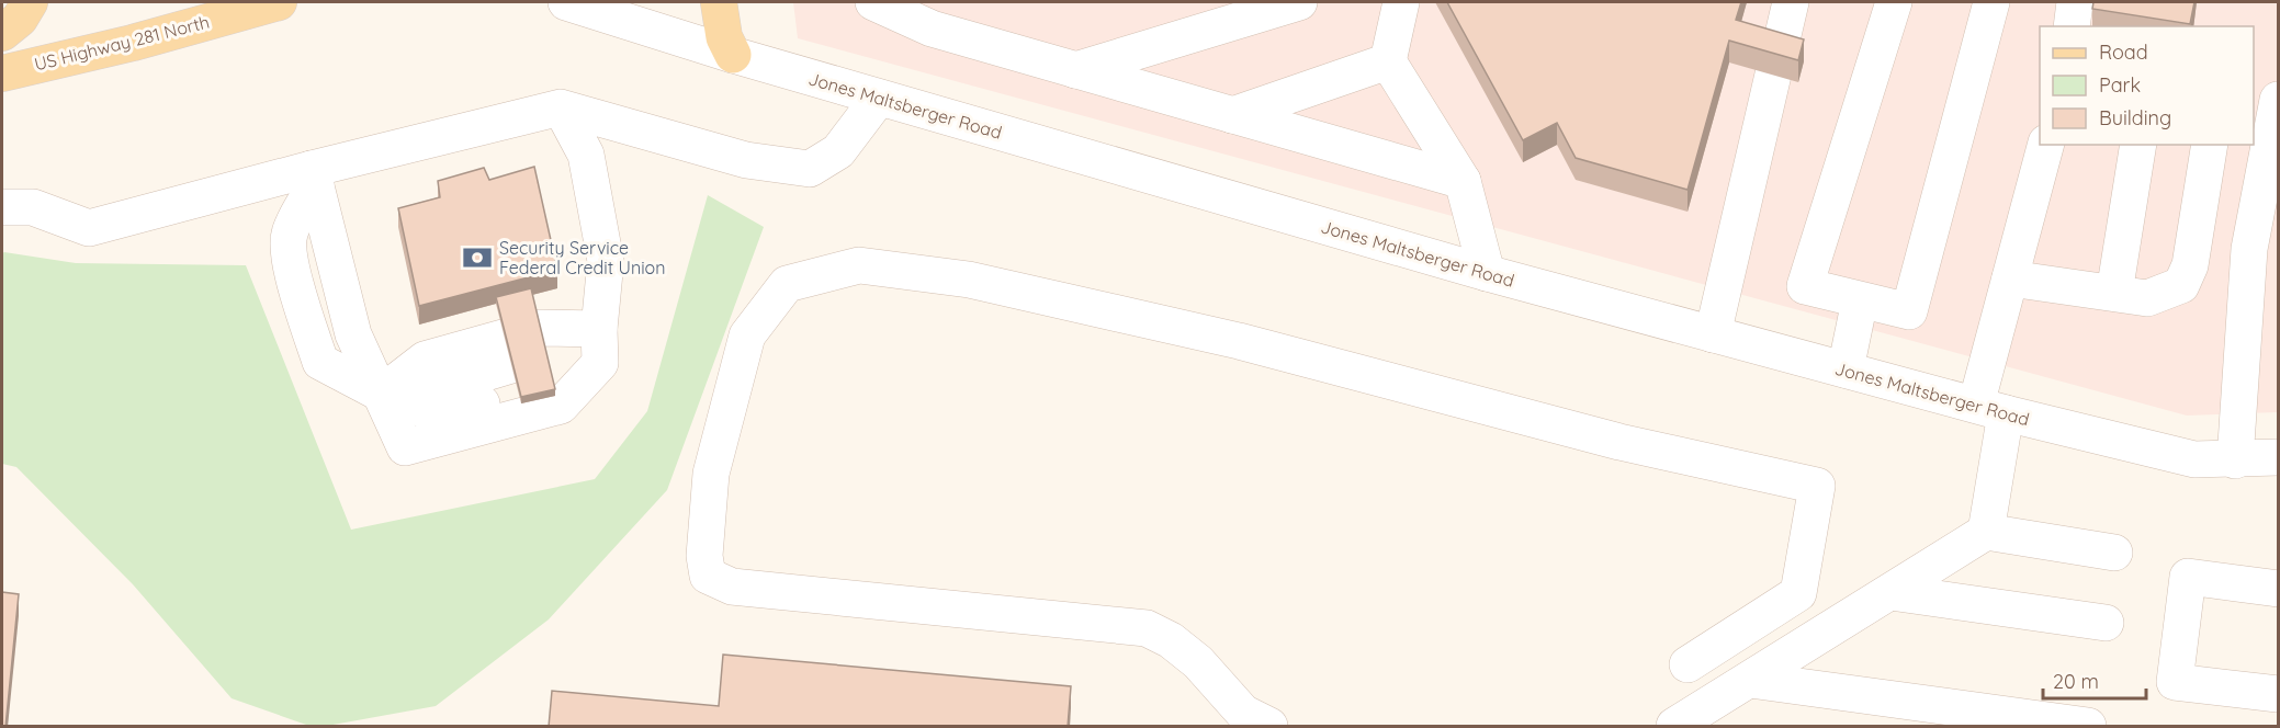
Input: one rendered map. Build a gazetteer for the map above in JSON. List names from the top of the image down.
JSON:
{
  "streets": {
    "main road": ["US Highway 281 North"],
    "street": ["Jones Maltsberger Road"]
  },
  "places": {
    "bank": ["Security Service Federal Credit Union"]
  },
  "legend": ["Road", "Park", "Building"],
  "scale_bar": "20 m"
}
